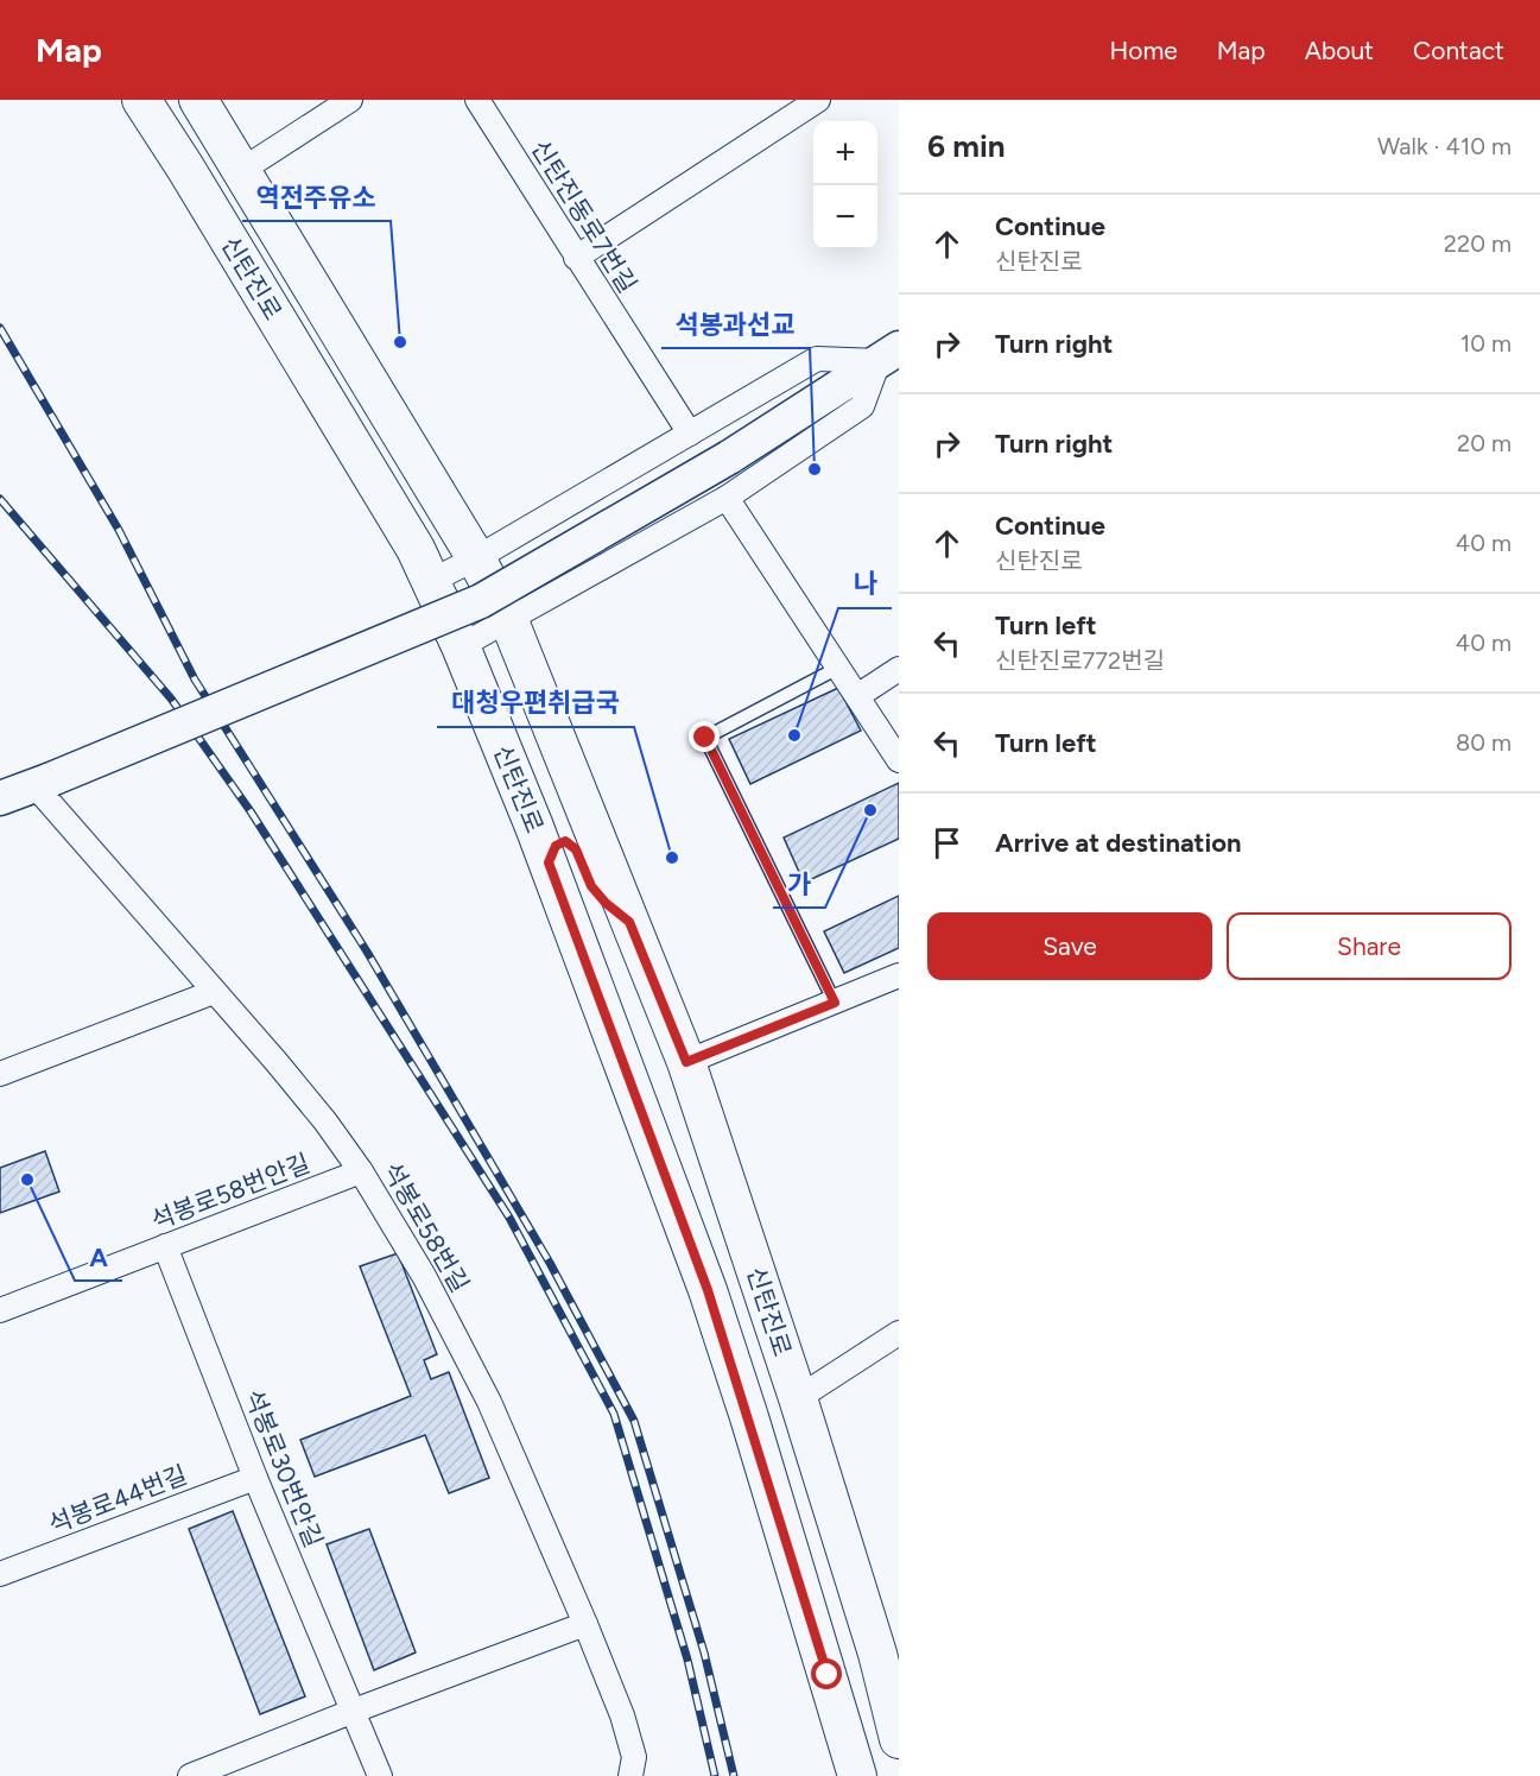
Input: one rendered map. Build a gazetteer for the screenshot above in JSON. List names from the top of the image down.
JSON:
{
  "streets": {
    "main road": ["신탄진로"],
    "street": [
      "신탄진동로7번길",
      "석봉로58번안길",
      "석봉로58번길",
      "석봉로30번안길",
      "석봉로44번길"
    ]
  },
  "crossings": [
    ["석봉로58번안길", "석봉로58번길"],
    ["석봉로58번안길", "석봉로30번안길"],
    ["석봉로30번안길", "석봉로44번길"]
  ],
  "places": [
    "역전주유소",
    "석봉과선교",
    "나",
    "가",
    "대청우편취급국",
    "A"
  ],
  "page": {
    "header": "Map",
    "nav": [
      "Home",
      "Map",
      "About",
      "Contact"
    ],
    "heading": ["6 min", "Walk · 410 m"],
    "map_buttons": ["+", "−"],
    "list": [
      ["Continue", "신탄진로", "220 m"],
      ["Turn right", "10 m"],
      ["Turn right", "20 m"],
      ["Continue", "신탄진로", "40 m"],
      ["Turn left", "신탄진로772번길", "40 m"],
      ["Turn left", "80 m"],
      "Arrive at destination"
    ],
    "buttons": ["Save", "Share"]
  }
}
